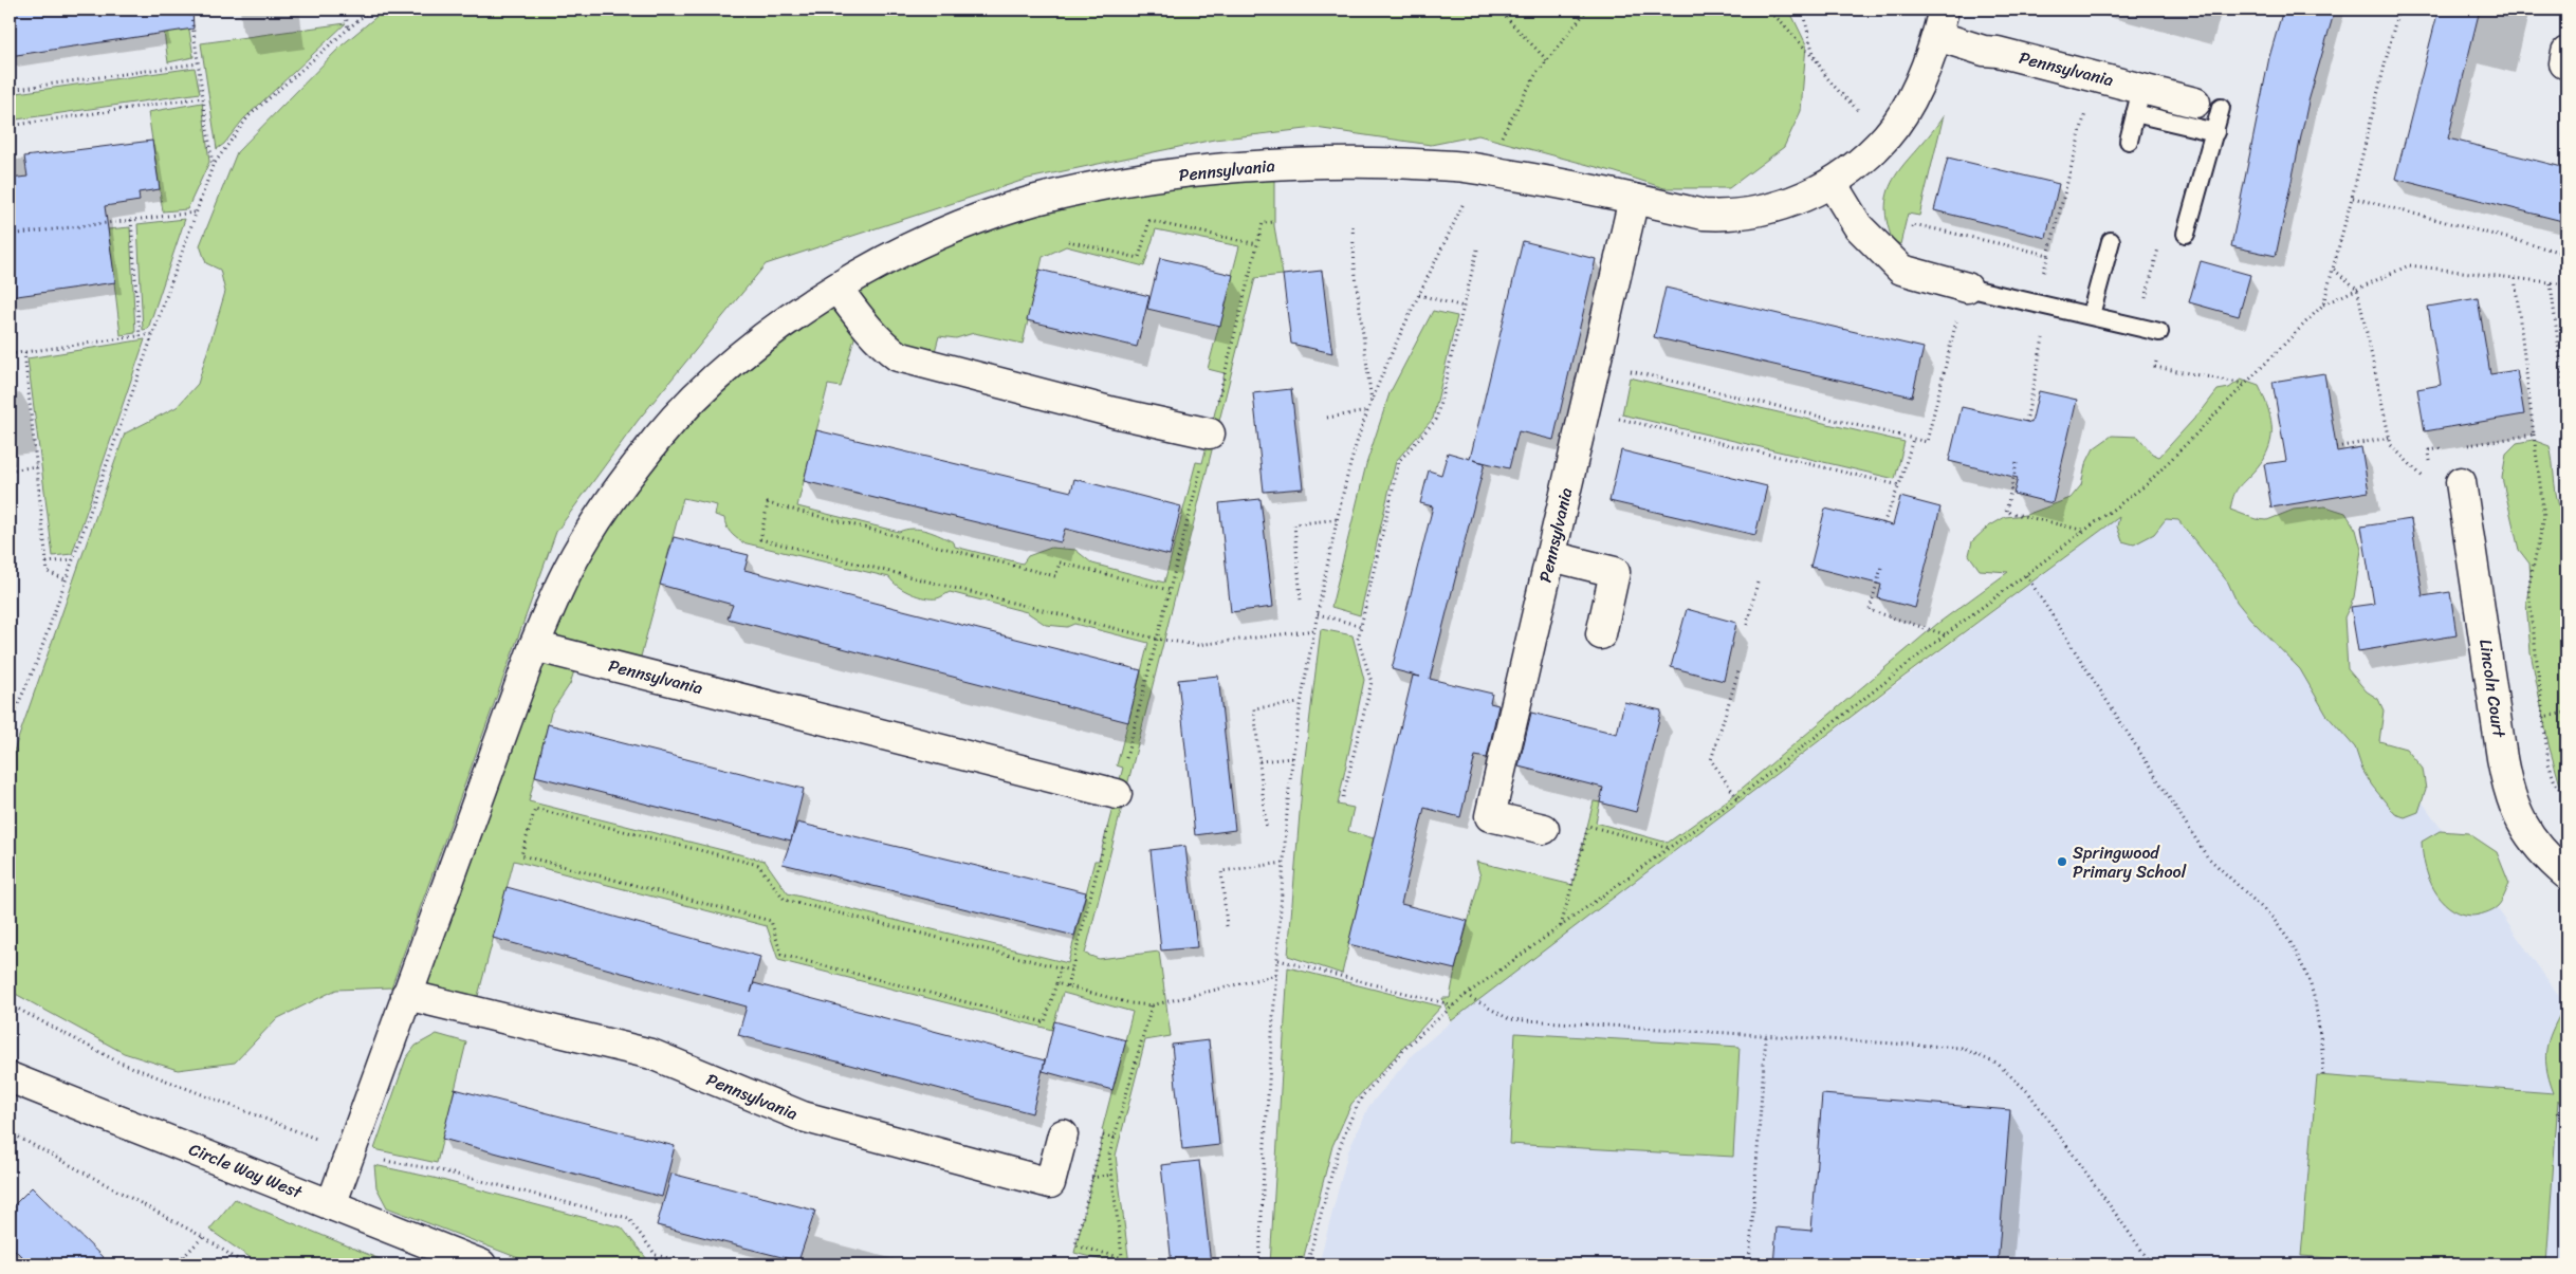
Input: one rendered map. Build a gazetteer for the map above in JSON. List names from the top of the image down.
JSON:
{
  "streets": {
    "street": ["Pennsylvania", "Lincoln Court", "Circle Way West"]
  },
  "crossings": [
    ["Pennsylvania", "Circle Way West"]
  ],
  "places": ["Springwood Primary School"]
}
